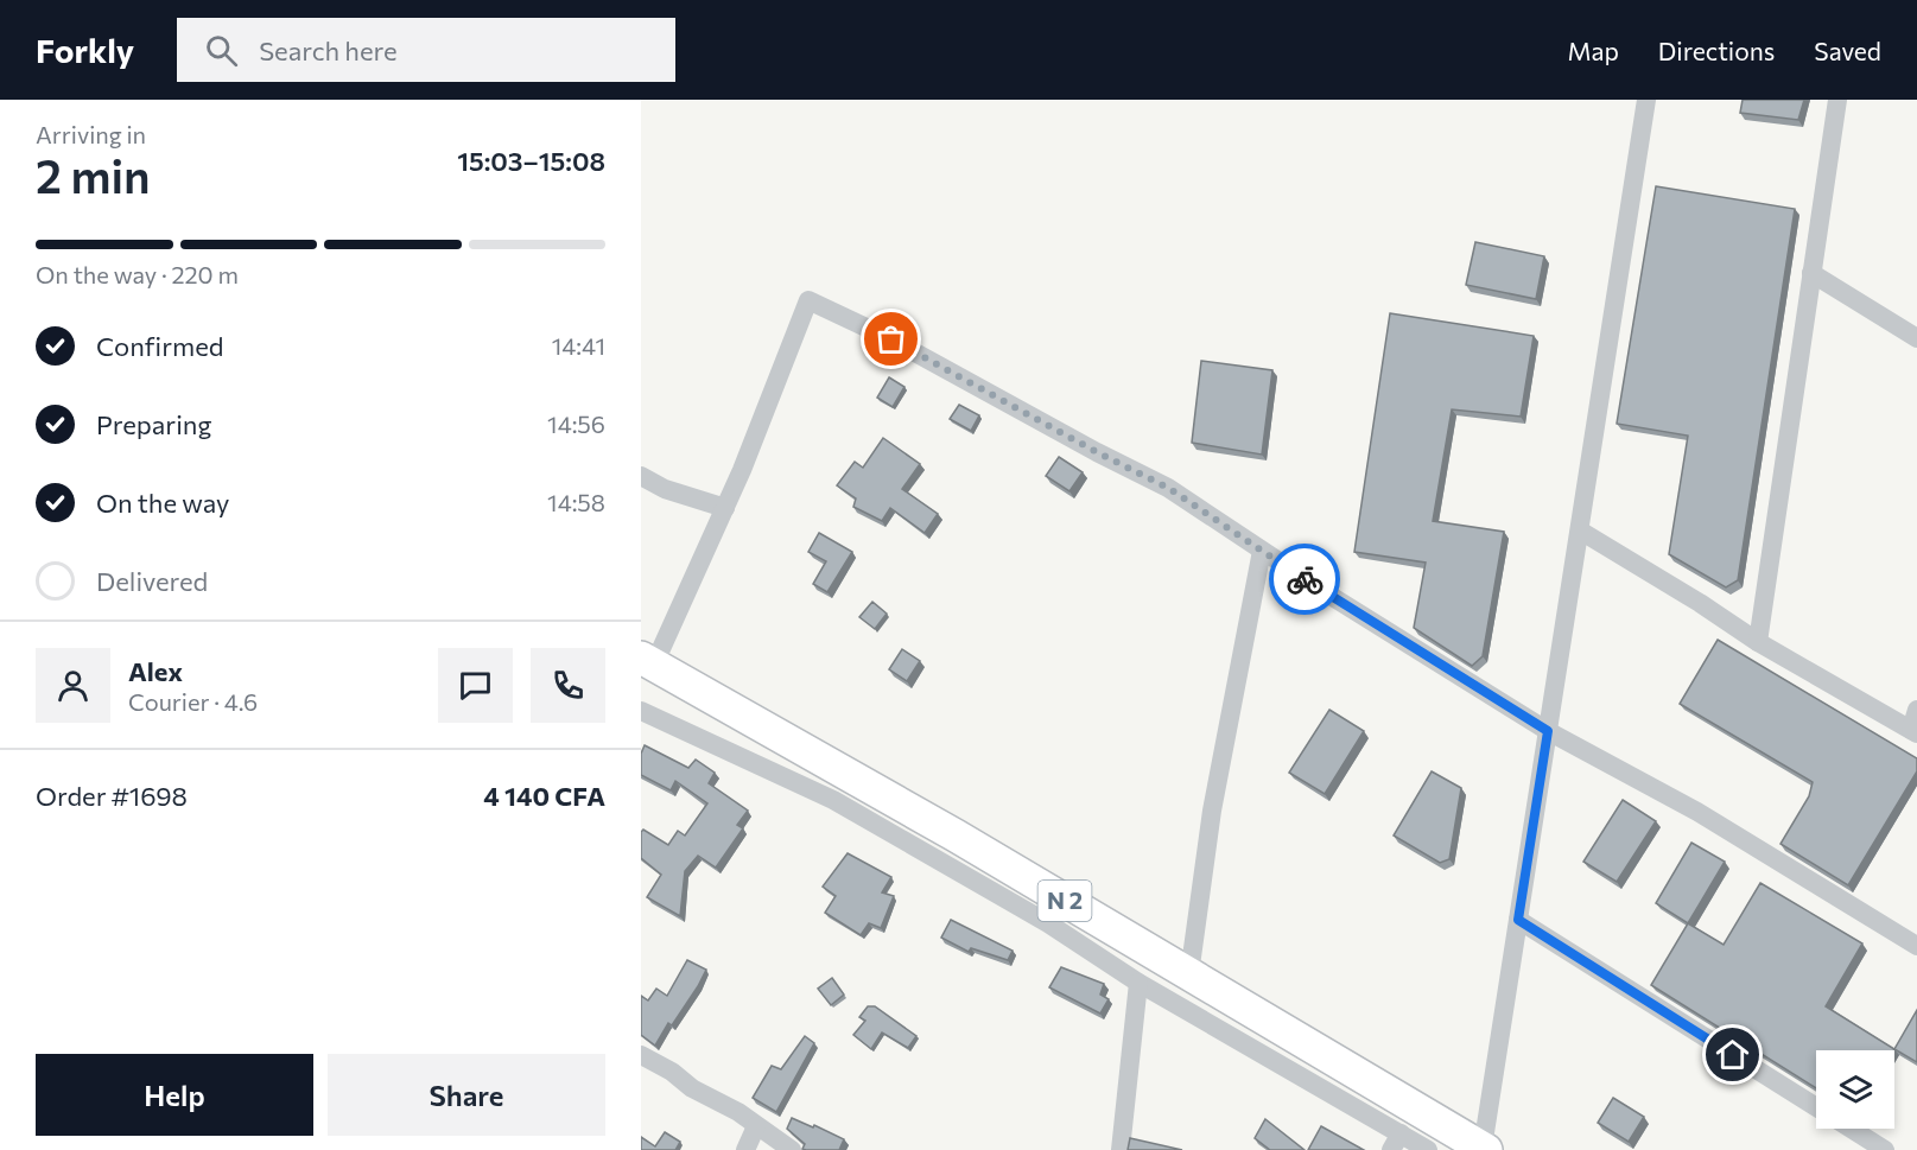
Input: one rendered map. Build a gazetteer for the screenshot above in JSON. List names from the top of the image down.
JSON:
{
  "streets": {
    "main road": ["N 2"]
  },
  "page": {
    "header": "Forkly",
    "search": "Search here",
    "nav": ["Map", "Directions", "Saved"],
    "heading": ["2 min", "Arriving in", "15:03–15:08"],
    "panel": [
      "Alex",
      "Courier · 4.6",
      "Order #1698",
      "4 140 CFA"
    ],
    "bar": "On the way · 220 m",
    "list": [
      ["Confirmed", "14:41"],
      ["Preparing", "14:56"],
      ["On the way", "14:58"],
      "Delivered"
    ],
    "buttons": ["Help", "Share"]
  }
}
